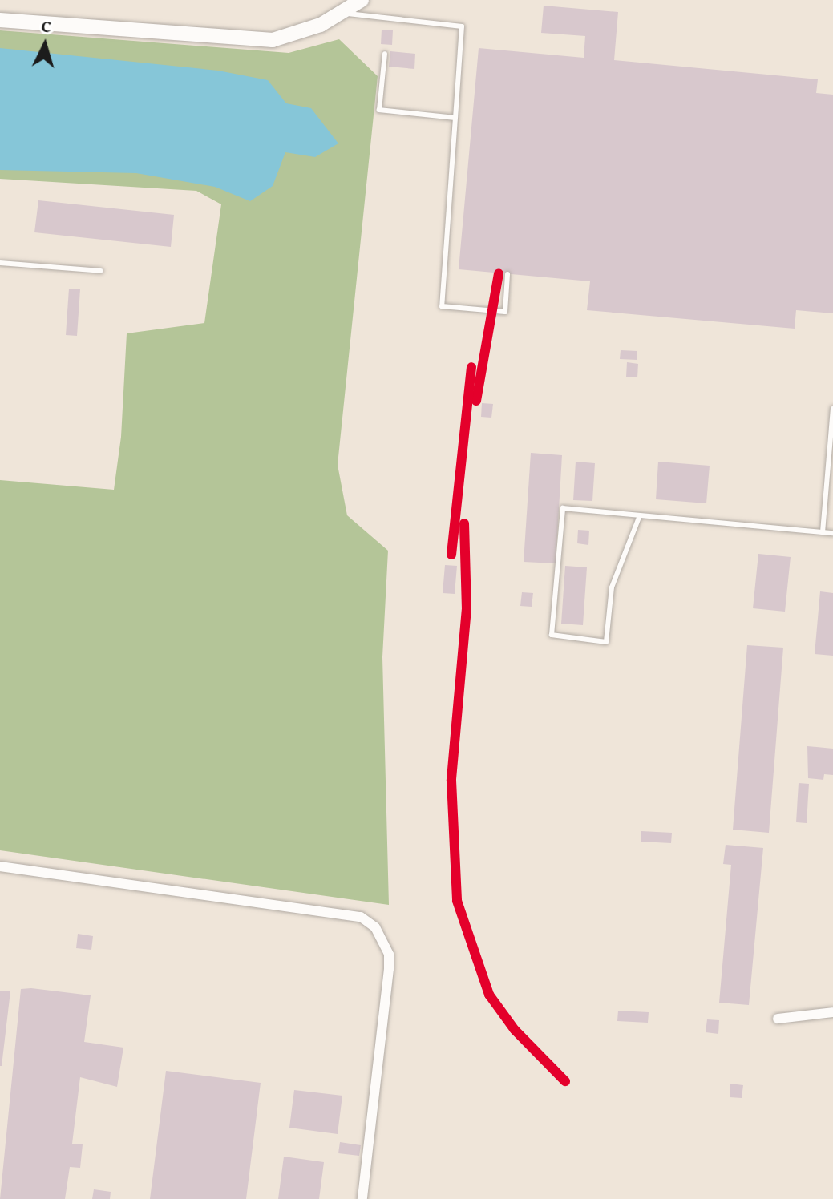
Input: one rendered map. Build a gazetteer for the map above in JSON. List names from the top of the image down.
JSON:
{
  "north": "top"
}
